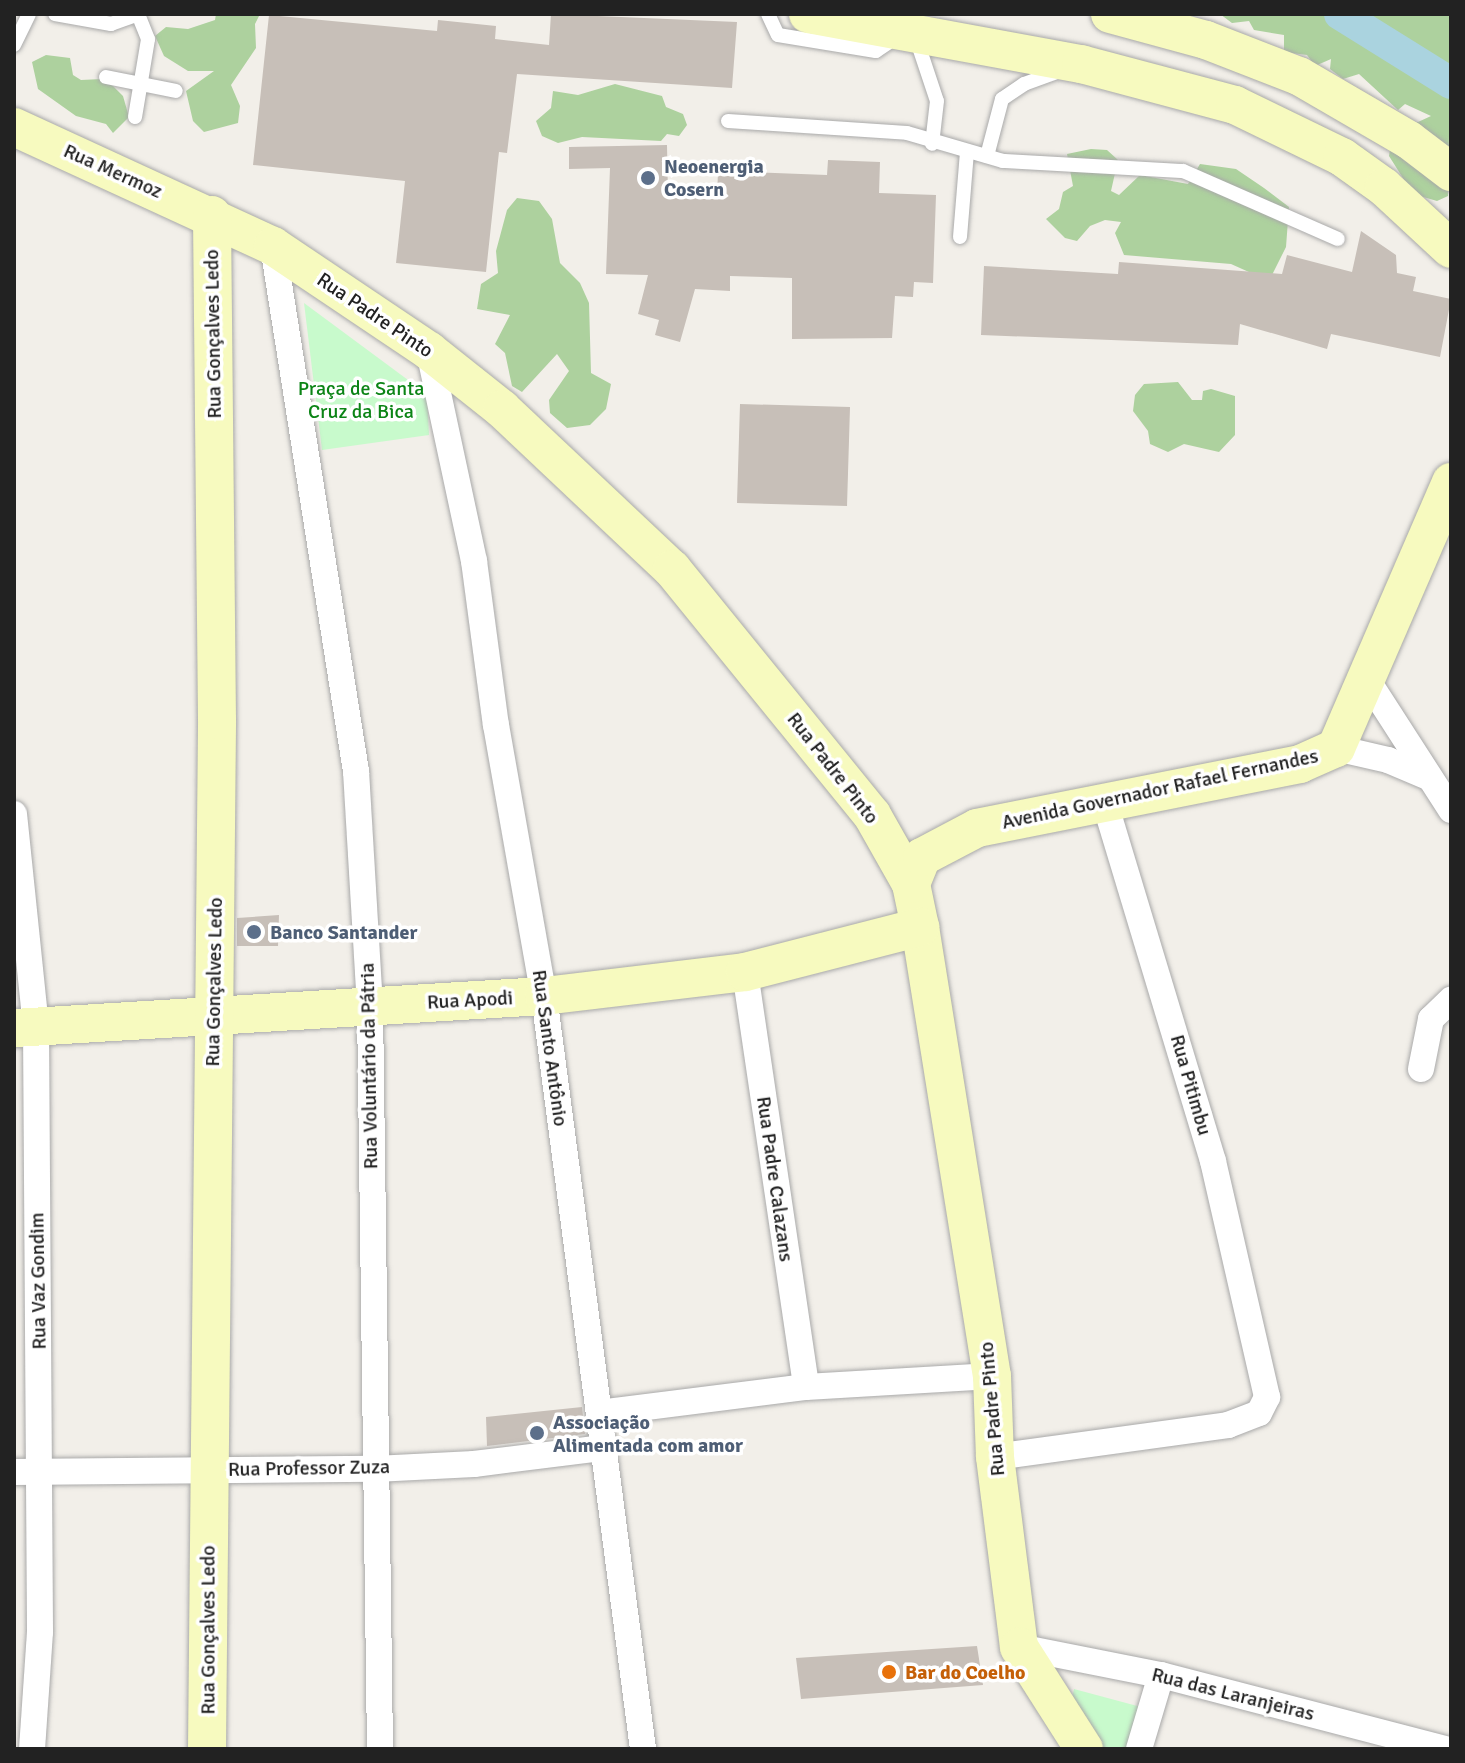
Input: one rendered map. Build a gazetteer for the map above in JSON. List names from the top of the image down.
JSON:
{
  "streets": {
    "street": [
      "Rua Mermoz",
      "Rua Padre Pinto",
      "Rua Gonçalves Ledo",
      "Avenida Governador Rafael Fernandes",
      "Rua Apodi",
      "Rua Santo Antônio",
      "Rua Voluntário da Pátria",
      "Rua Pitimbu",
      "Rua Padre Calazans",
      "Rua Vaz Gondim",
      "Rua Professor Zuza",
      "Rua das Laranjeiras"
    ]
  },
  "crossings": [
    ["Rua Mermoz", "Rua Padre Pinto"],
    ["Rua Mermoz", "Rua Gonçalves Ledo"],
    ["Rua Padre Pinto", "Rua Gonçalves Ledo"],
    ["Rua Padre Pinto", "Avenida Governador Rafael Fernandes"],
    ["Rua Padre Pinto", "Rua Apodi"],
    ["Rua Padre Pinto", "Rua Santo Antônio"],
    ["Rua Padre Pinto", "Rua Voluntário da Pátria"],
    ["Rua Padre Pinto", "Rua Pitimbu"],
    ["Rua Padre Pinto", "Rua das Laranjeiras"],
    ["Rua Gonçalves Ledo", "Rua Apodi"],
    ["Rua Gonçalves Ledo", "Rua Professor Zuza"],
    ["Avenida Governador Rafael Fernandes", "Rua Pitimbu"],
    ["Rua Apodi", "Rua Santo Antônio"],
    ["Rua Apodi", "Rua Voluntário da Pátria"],
    ["Rua Apodi", "Rua Padre Calazans"],
    ["Rua Apodi", "Rua Vaz Gondim"],
    ["Rua Santo Antônio", "Rua Professor Zuza"],
    ["Rua Voluntário da Pátria", "Rua Professor Zuza"],
    ["Rua Vaz Gondim", "Rua Professor Zuza"]
  ],
  "parks": ["Praça de Santa Cruz da Bica"],
  "places": [
    "Neoenergia Cosern",
    "Banco Santander",
    "Associação Alimentada com amor",
    "Bar do Coelho"
  ]
}
